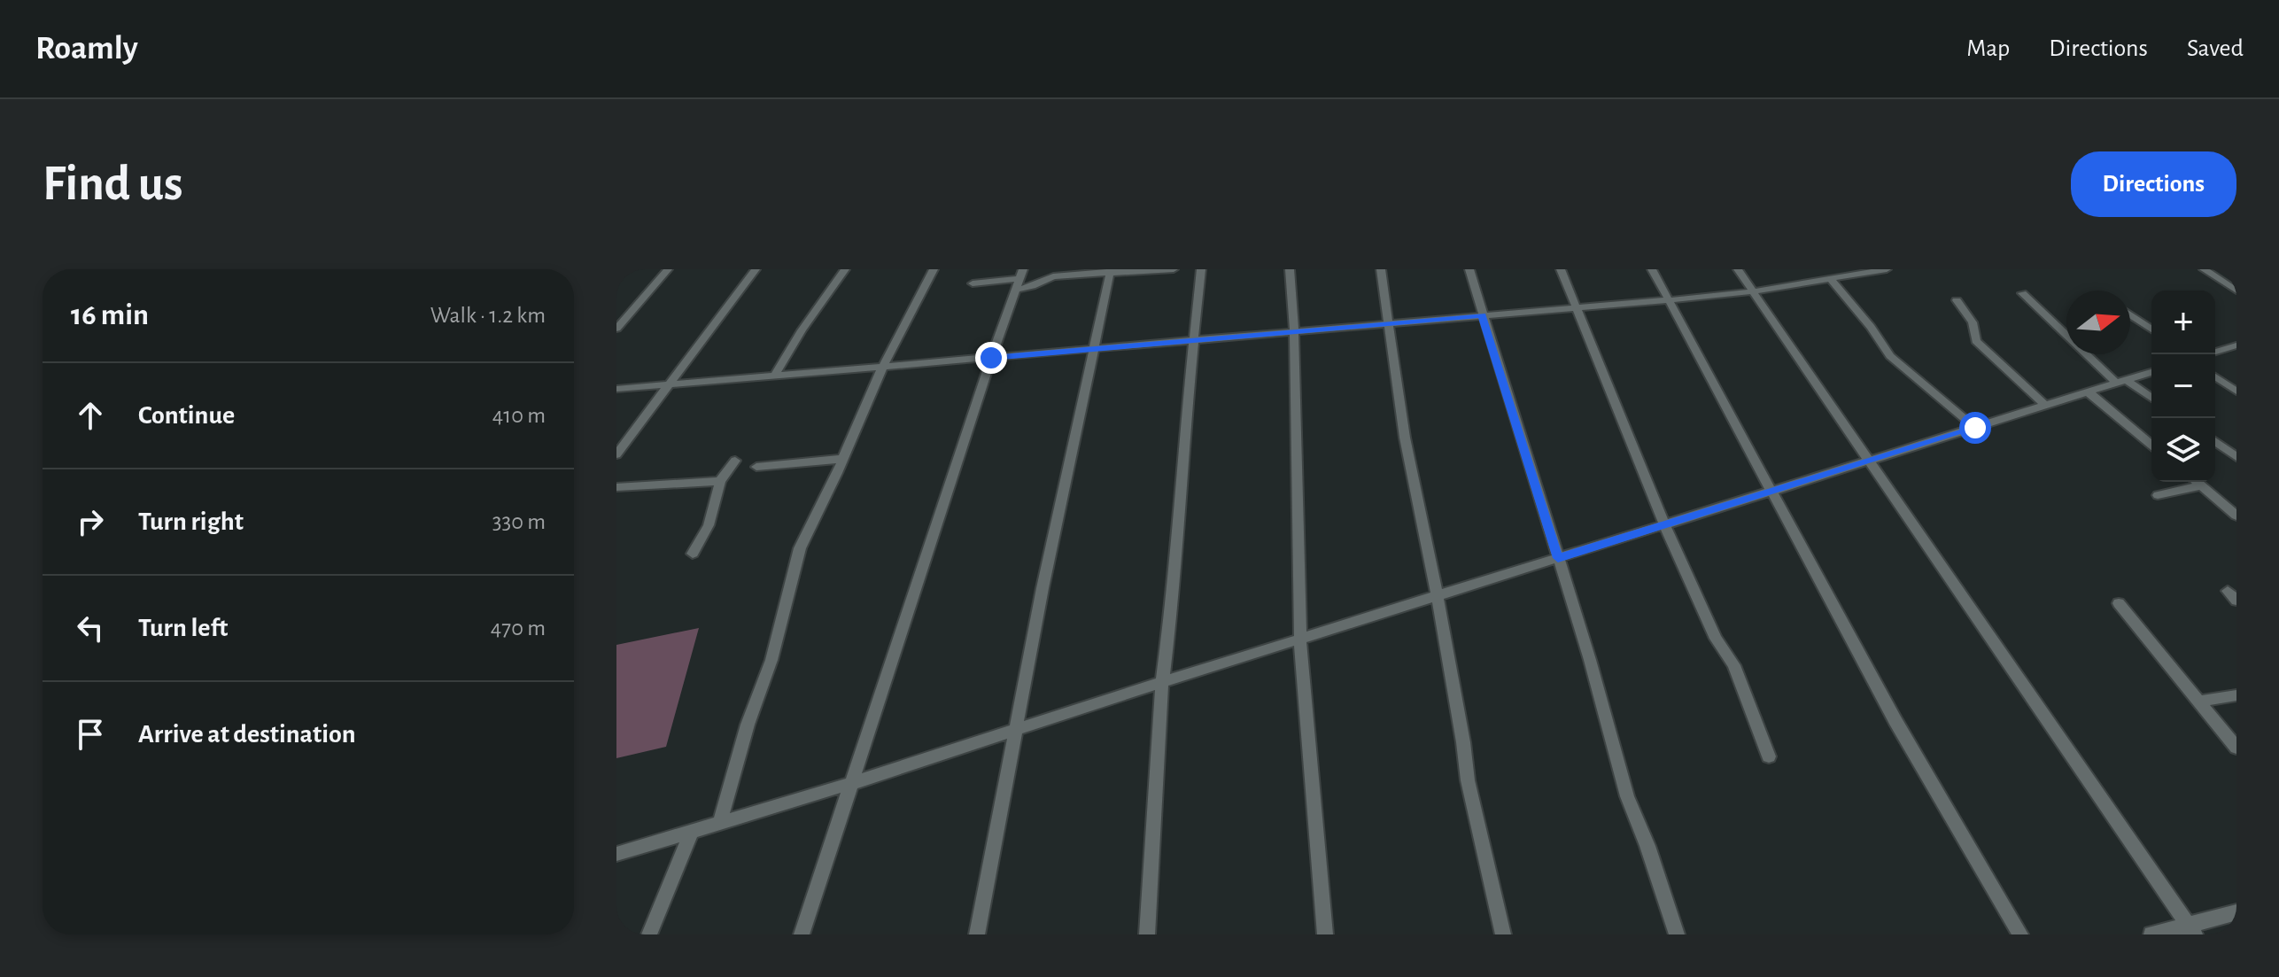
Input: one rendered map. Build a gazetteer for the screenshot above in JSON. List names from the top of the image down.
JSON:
{
  "north": "right",
  "page": {
    "header": "Roamly",
    "nav": ["Map", "Directions", "Saved"],
    "buttons": "Directions",
    "title": "Find us",
    "heading": ["16 min", "Walk · 1.2 km"],
    "map_buttons": ["+", "−"],
    "list": [
      ["Continue", "410 m"],
      ["Turn right", "330 m"],
      ["Turn left", "470 m"],
      "Arrive at destination"
    ]
  }
}
